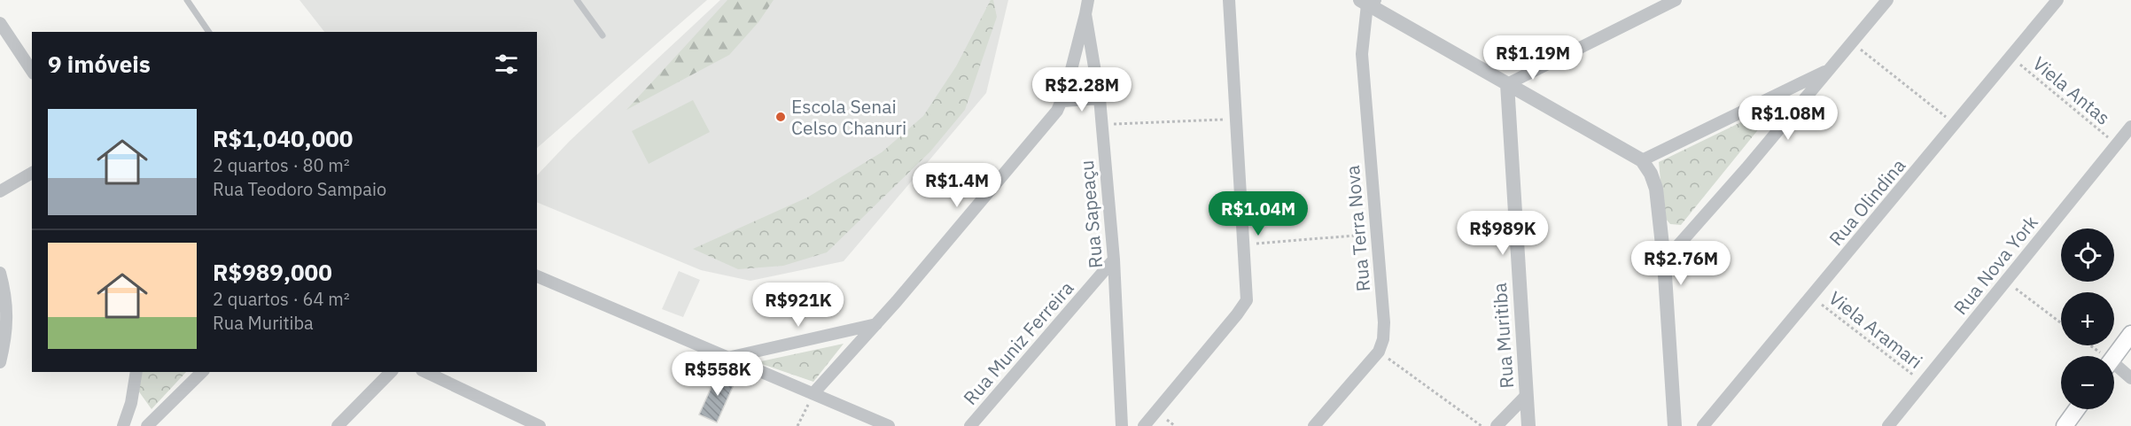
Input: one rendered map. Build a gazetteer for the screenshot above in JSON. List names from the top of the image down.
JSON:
{
  "streets": {
    "street": [
      "Rua Olindina",
      "Rua Sapeaçu",
      "Rua Terra Nova",
      "Rua Nova York",
      "Rua Muritiba",
      "Rua Muniz Ferreira"
    ],
    "path": ["Viela Antas", "Viela Aramari"]
  },
  "crossings": [
    ["Viela Antas", "Rua Olindina"],
    ["Viela Antas", "Rua Nova York"],
    ["Rua Olindina", "Viela Aramari"],
    ["Rua Sapeaçu", "Rua Muniz Ferreira"],
    ["Rua Nova York", "Viela Aramari"]
  ],
  "places": ["Escola Senai Celso Chanuri"],
  "page": {
    "heading": "9 imóveis",
    "price": [
      "R$1.19M",
      "R$2.28M",
      "R$1.08M",
      "R$1.4M",
      "R$1.04M",
      "R$989K",
      "R$2.76M",
      "R$921K",
      "R$558K"
    ],
    "list": [
      {
        "name": "R$1,040,000",
        "note": "2 quartos · 80 m² · Rua Teodoro Sampaio"
      },
      {
        "name": "R$989,000",
        "note": "2 quartos · 64 m² · Rua Muritiba"
      }
    ],
    "map_buttons": ["+", "−"]
  }
}
